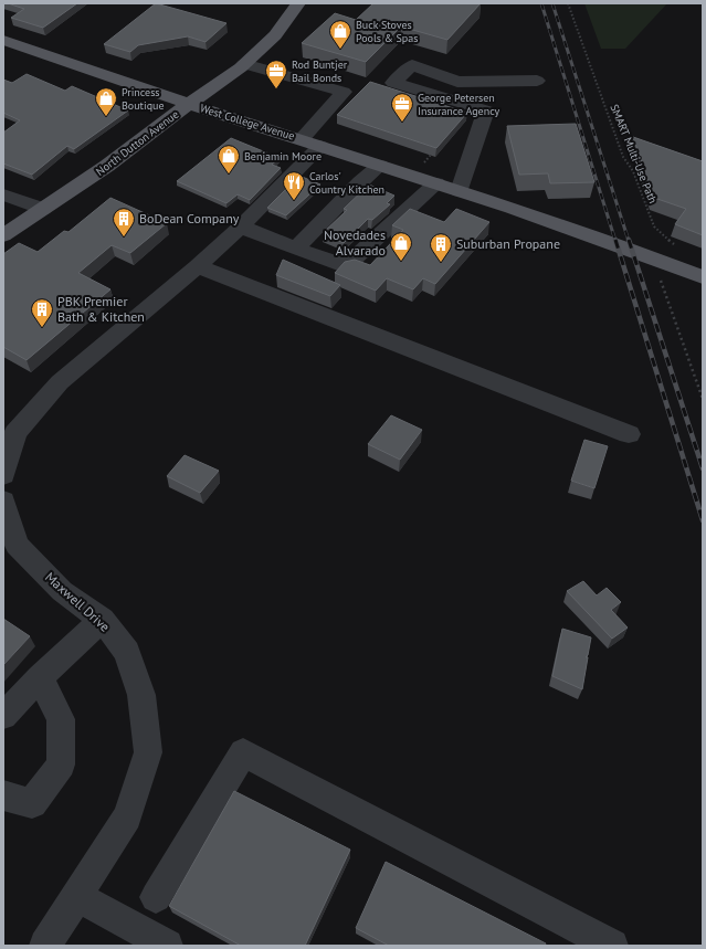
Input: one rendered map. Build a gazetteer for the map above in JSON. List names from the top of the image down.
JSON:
{
  "streets": {
    "main road": ["West College Avenue", "North Dutton Avenue"],
    "street": ["Maxwell Drive"],
    "path": ["SMART Multi-Use Path"]
  },
  "crossings": [
    ["West College Avenue", "North Dutton Avenue"]
  ],
  "places": {
    "shop": [
      "Buck Stoves Pools & Spas",
      "Princess Boutique",
      "Benjamin Moore",
      "Novedades Alvarado"
    ],
    "office": ["Rod Buntjer Bail Bonds", "George Petersen Insurance Agency"],
    "restaurant": ["Carlos' Country Kitchen"],
    "building": ["BoDean Company", "Suburban Propane", "PBK Premier Bath & Kitchen"]
  }
}
